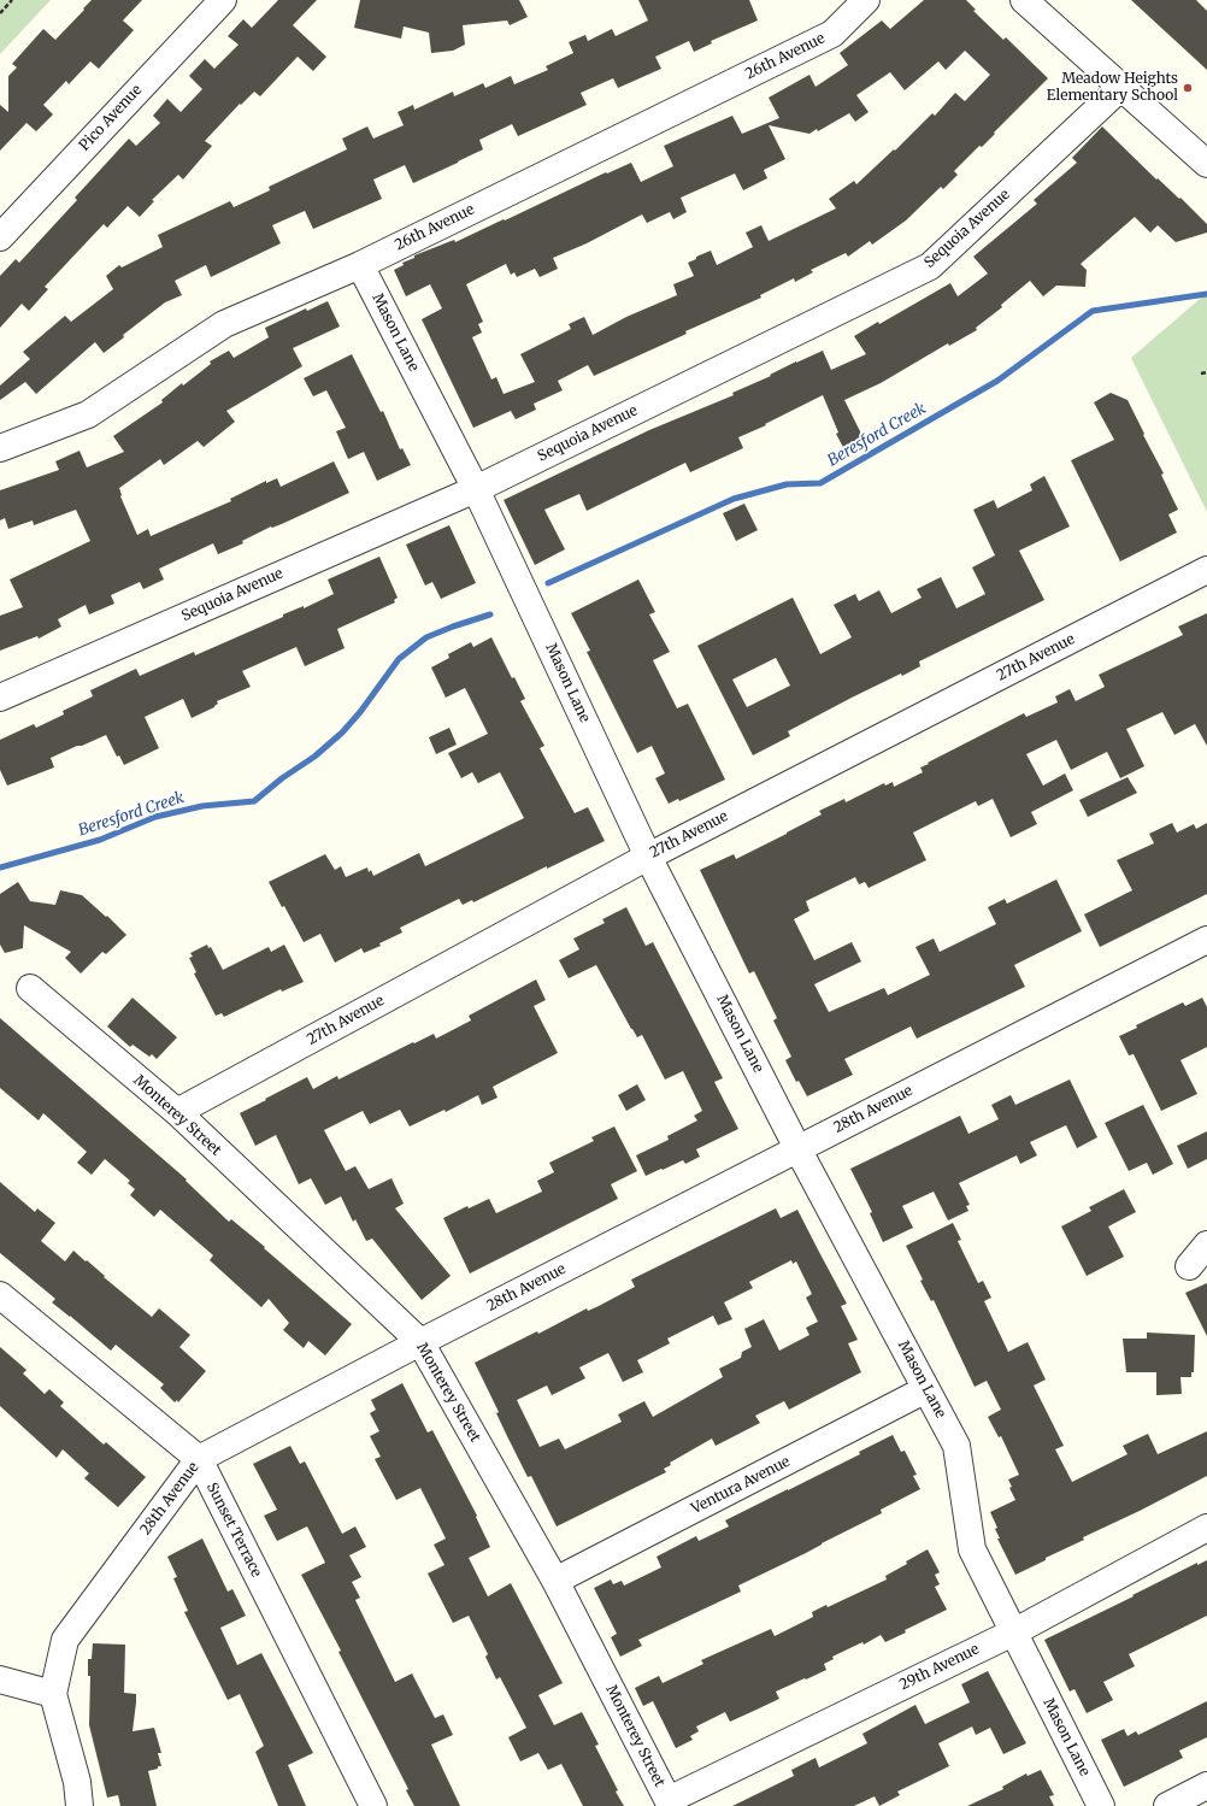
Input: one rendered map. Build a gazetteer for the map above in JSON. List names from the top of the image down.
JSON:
{
  "streets": {
    "street": [
      "26th Avenue",
      "Pico Avenue",
      "Sequoia Avenue",
      "Mason Lane",
      "27th Avenue",
      "28th Avenue",
      "Monterey Street",
      "Ventura Avenue",
      "Sunset Terrace",
      "29th Avenue"
    ]
  },
  "crossings": [
    ["26th Avenue", "Mason Lane"],
    ["Sequoia Avenue", "Mason Lane"],
    ["Mason Lane", "27th Avenue"],
    ["Mason Lane", "28th Avenue"],
    ["Mason Lane", "Ventura Avenue"],
    ["Mason Lane", "29th Avenue"],
    ["27th Avenue", "Monterey Street"],
    ["28th Avenue", "Monterey Street"],
    ["28th Avenue", "Sunset Terrace"],
    ["Monterey Street", "Ventura Avenue"],
    ["Monterey Street", "29th Avenue"]
  ],
  "water": ["Beresford Creek"],
  "places": ["Meadow Heights Elementary School"]
}
